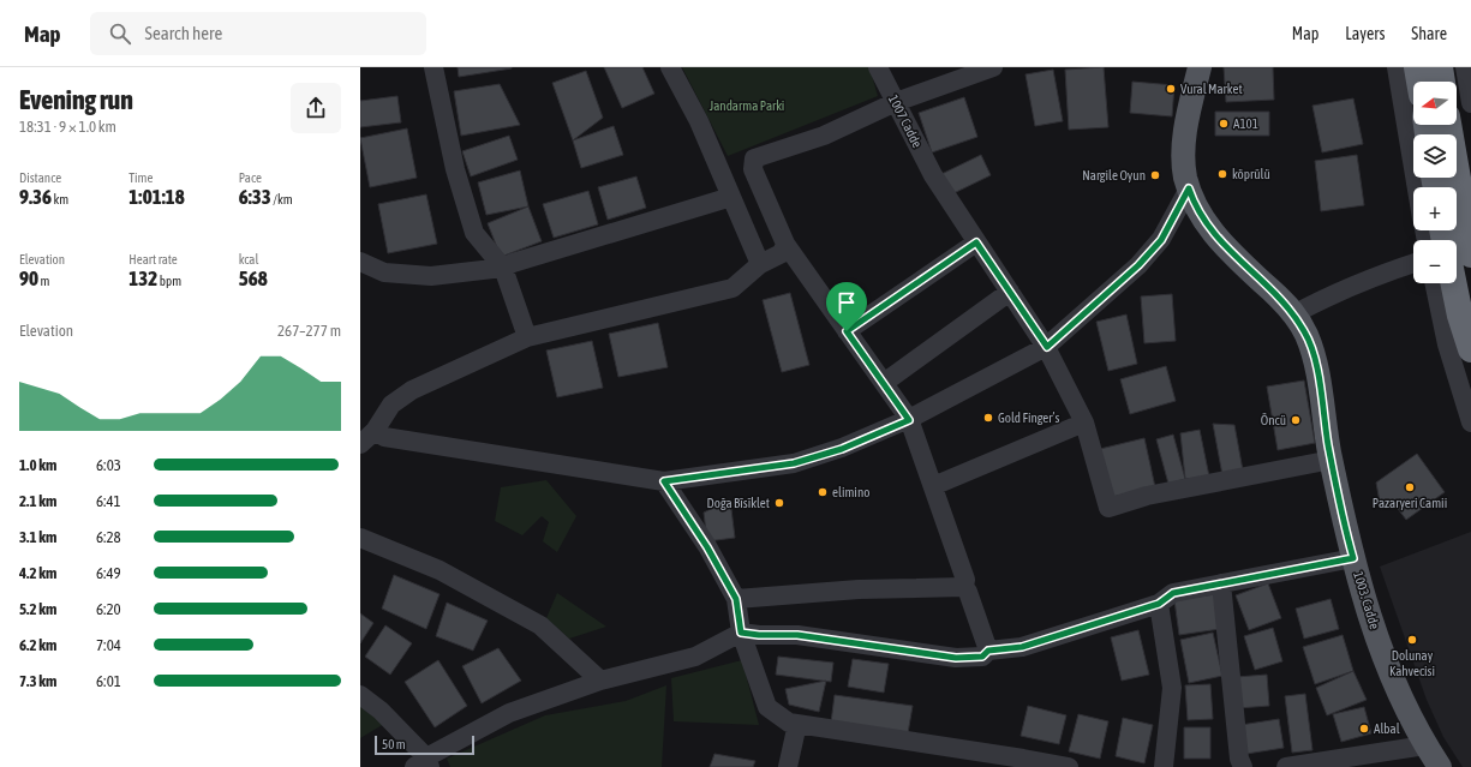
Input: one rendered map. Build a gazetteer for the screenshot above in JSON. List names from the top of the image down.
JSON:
{
  "streets": {
    "main road": ["1003. Cadde"],
    "street": ["1007 Cadde"]
  },
  "crossings": [
    ["1007 Cadde", "1003. Cadde"]
  ],
  "parks": ["Jandarma Parki"],
  "places": [
    "Vural Market",
    "A101",
    "köprülü",
    "Nargile Oyun",
    "Gold Finger’s",
    "Öncü",
    "Pazaryeri Camii",
    "elimino",
    "Doğa Bīsīklet",
    "Dolunay Kahvecisi",
    "Albal"
  ],
  "scale_bar": "50 m",
  "north": "left",
  "page": {
    "header": "Map",
    "search": "Search here",
    "nav": ["Map", "Layers", "Share"],
    "heading": ["Evening run", "18:31 · 9 × 1.0 km"],
    "map_buttons": ["+", "−"],
    "stats": [
      ["Distance", "9.36 km"],
      ["Time", "1:01:18"],
      ["Pace", "6:33 /km"],
      ["Elevation", "90 m"],
      ["Heart rate", "132 bpm"],
      ["kcal", "568"]
    ],
    "chart": ["Elevation", "267–277 m"],
    "list": [
      {
        "name": "1.0 km",
        "note": "6:03"
      },
      {
        "name": "2.1 km",
        "note": "6:41"
      },
      {
        "name": "3.1 km",
        "note": "6:28"
      },
      {
        "name": "4.2 km",
        "note": "6:49"
      },
      {
        "name": "5.2 km",
        "note": "6:20"
      },
      {
        "name": "6.2 km",
        "note": "7:04"
      },
      {
        "name": "7.3 km",
        "note": "6:01"
      }
    ],
    "scale": "50 m"
  }
}
